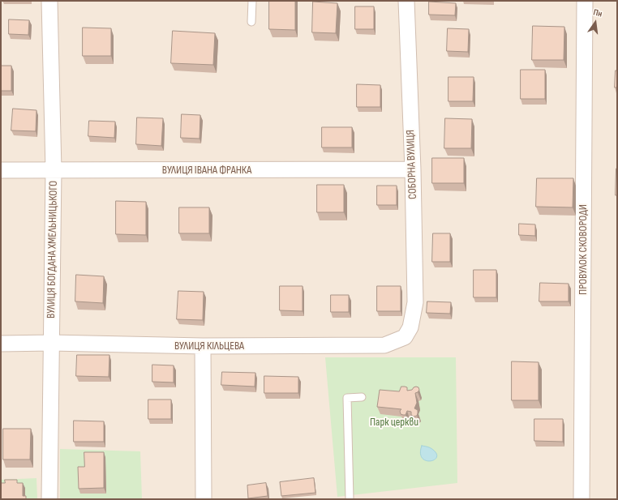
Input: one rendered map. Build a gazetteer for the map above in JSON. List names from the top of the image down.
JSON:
{
  "streets": {
    "street": [
      "СОБОРНА ВУЛИЦЯ",
      "ВУЛИЦЯ ІВАНА ФРАНКА",
      "ВУЛИЦЯ БОГДАНА ХМЕЛЬНИЦЬКОГО",
      "ПРОВУЛОК СКОВОРОДИ",
      "ВУЛИЦЯ КІЛЬЦЕВА"
    ]
  },
  "crossings": [
    ["СОБОРНА ВУЛИЦЯ", "ВУЛИЦЯ ІВАНА ФРАНКА"],
    ["СОБОРНА ВУЛИЦЯ", "ВУЛИЦЯ КІЛЬЦЕВА"],
    ["ВУЛИЦЯ ІВАНА ФРАНКА", "ВУЛИЦЯ БОГДАНА ХМЕЛЬНИЦЬКОГО"],
    ["ВУЛИЦЯ БОГДАНА ХМЕЛЬНИЦЬКОГО", "ВУЛИЦЯ КІЛЬЦЕВА"]
  ],
  "parks": ["Парк церкви"],
  "north": "top"
}
